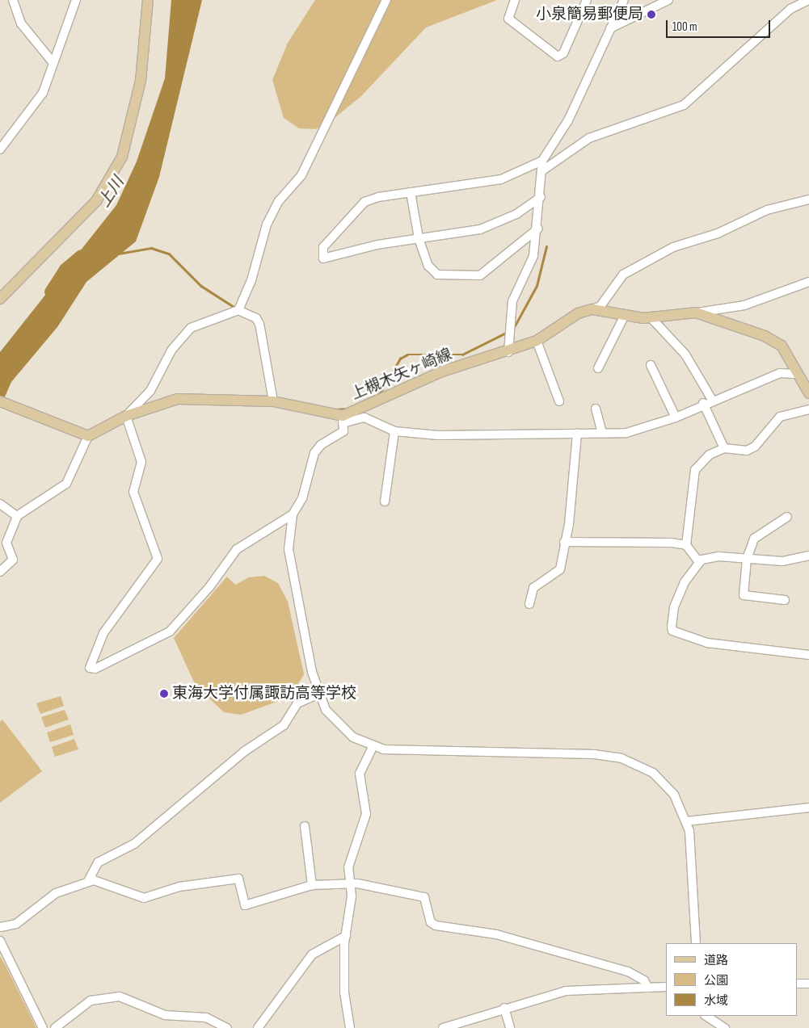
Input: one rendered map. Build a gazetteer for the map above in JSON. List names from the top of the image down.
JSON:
{
  "streets": {
    "main road": ["上槻木矢ヶ崎線"]
  },
  "water": ["上川"],
  "places": ["小泉簡易郵便局", "東海大学付属諏訪高等学校"],
  "legend": ["道路", "公園", "水域"],
  "scale_bar": "100 m"
}
